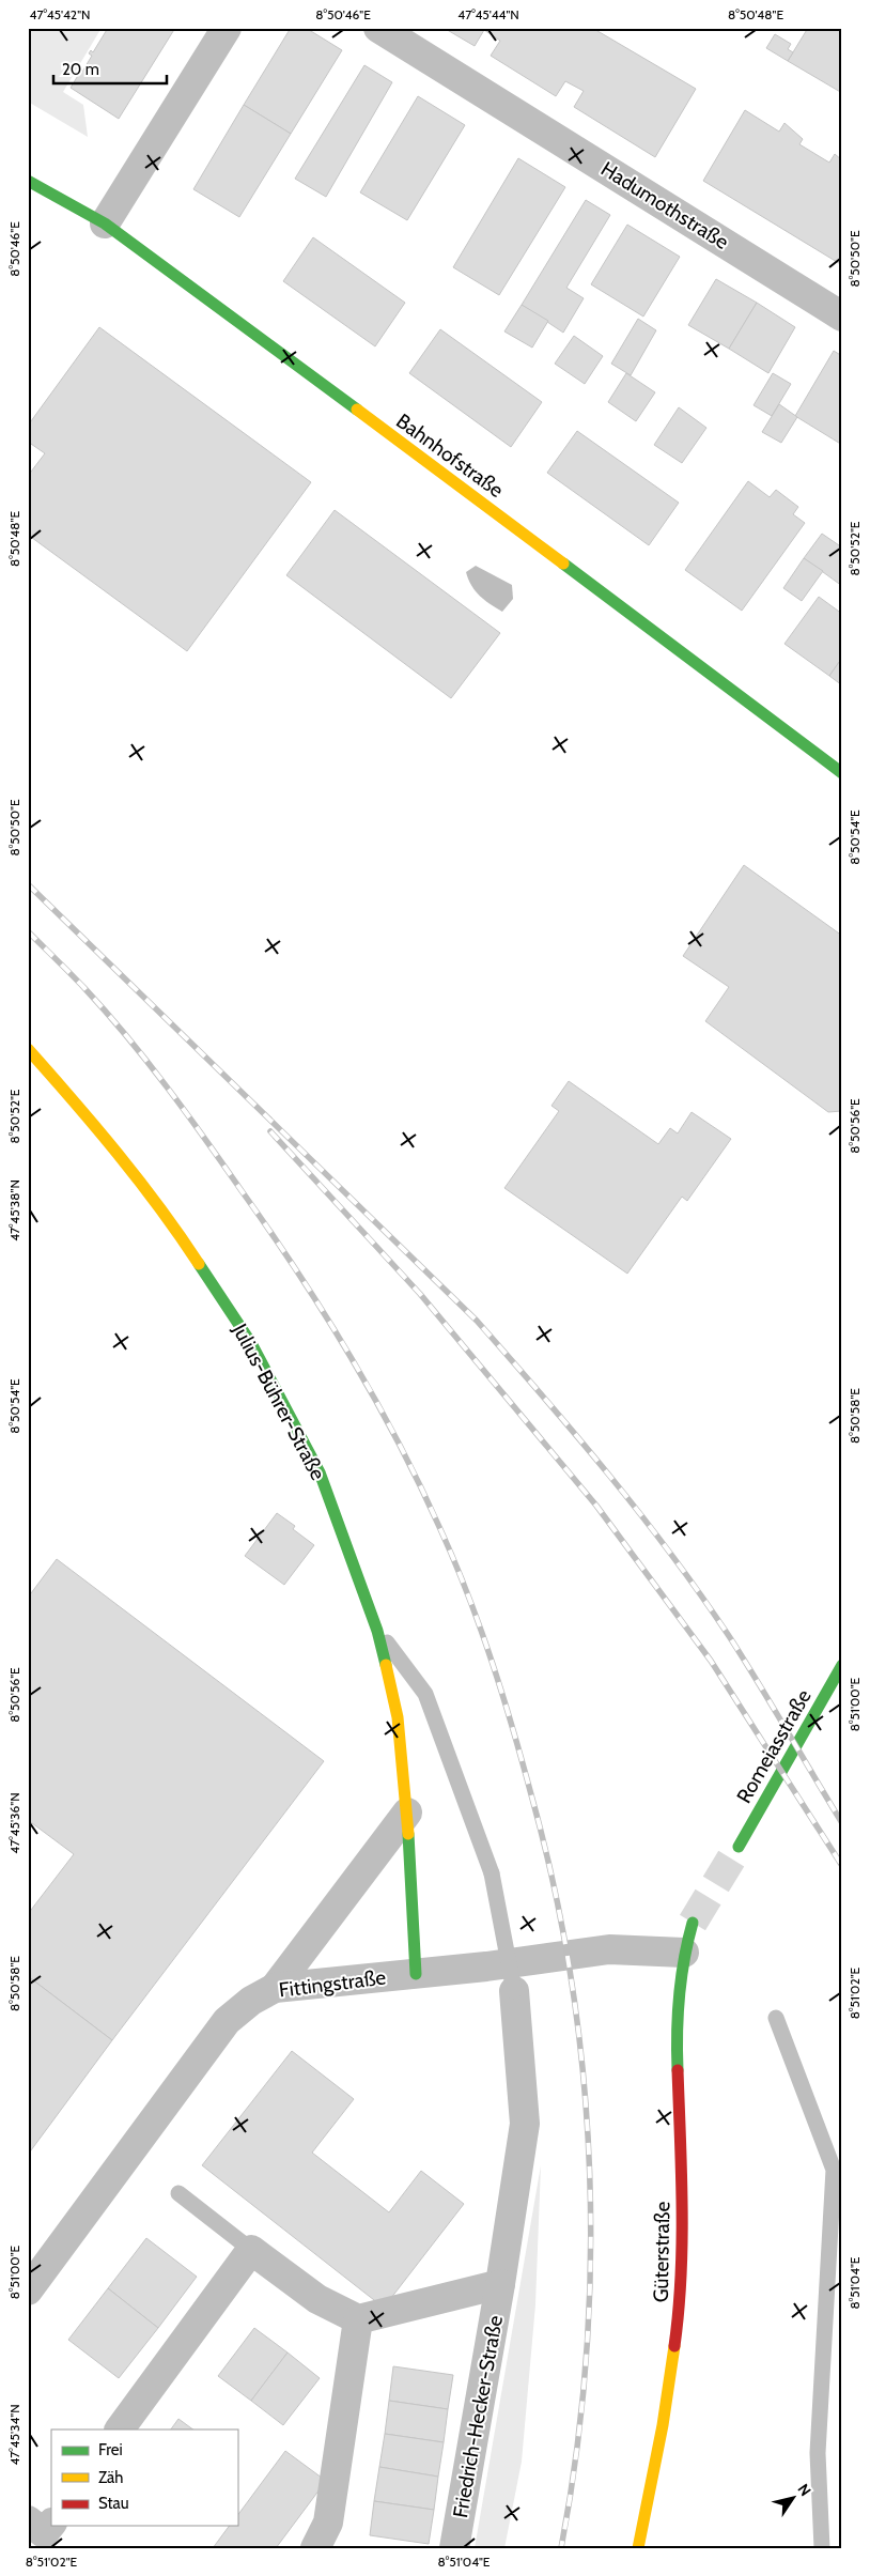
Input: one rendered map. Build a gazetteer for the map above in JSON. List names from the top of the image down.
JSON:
{
  "streets": {
    "street": [
      "Hadumothstraße",
      "Bahnhofstraße",
      "Julius-Bührer-Straße",
      "Romeiasstraße",
      "Fittingstraße",
      "Güterstraße",
      "Friedrich-Hecker-Straße"
    ]
  },
  "crossings": [
    ["Julius-Bührer-Straße", "Fittingstraße"],
    ["Fittingstraße", "Güterstraße"]
  ],
  "legend": ["Frei", "Zäh", "Stau"],
  "scale_bar": "20 m",
  "north": "top right",
  "coordinates": [
    "47°45'42\"N",
    "8°50'46\"E",
    "47°45'44\"N",
    "8°50'48\"E",
    "8°50'50\"E",
    "8°50'52\"E",
    "8°50'54\"E",
    "8°50'56\"E",
    "47°45'38\"N",
    "8°50'58\"E",
    "8°51'00\"E",
    "47°45'36\"N",
    "8°51'02\"E",
    "8°51'04\"E",
    "47°45'34\"N"
  ]
}
